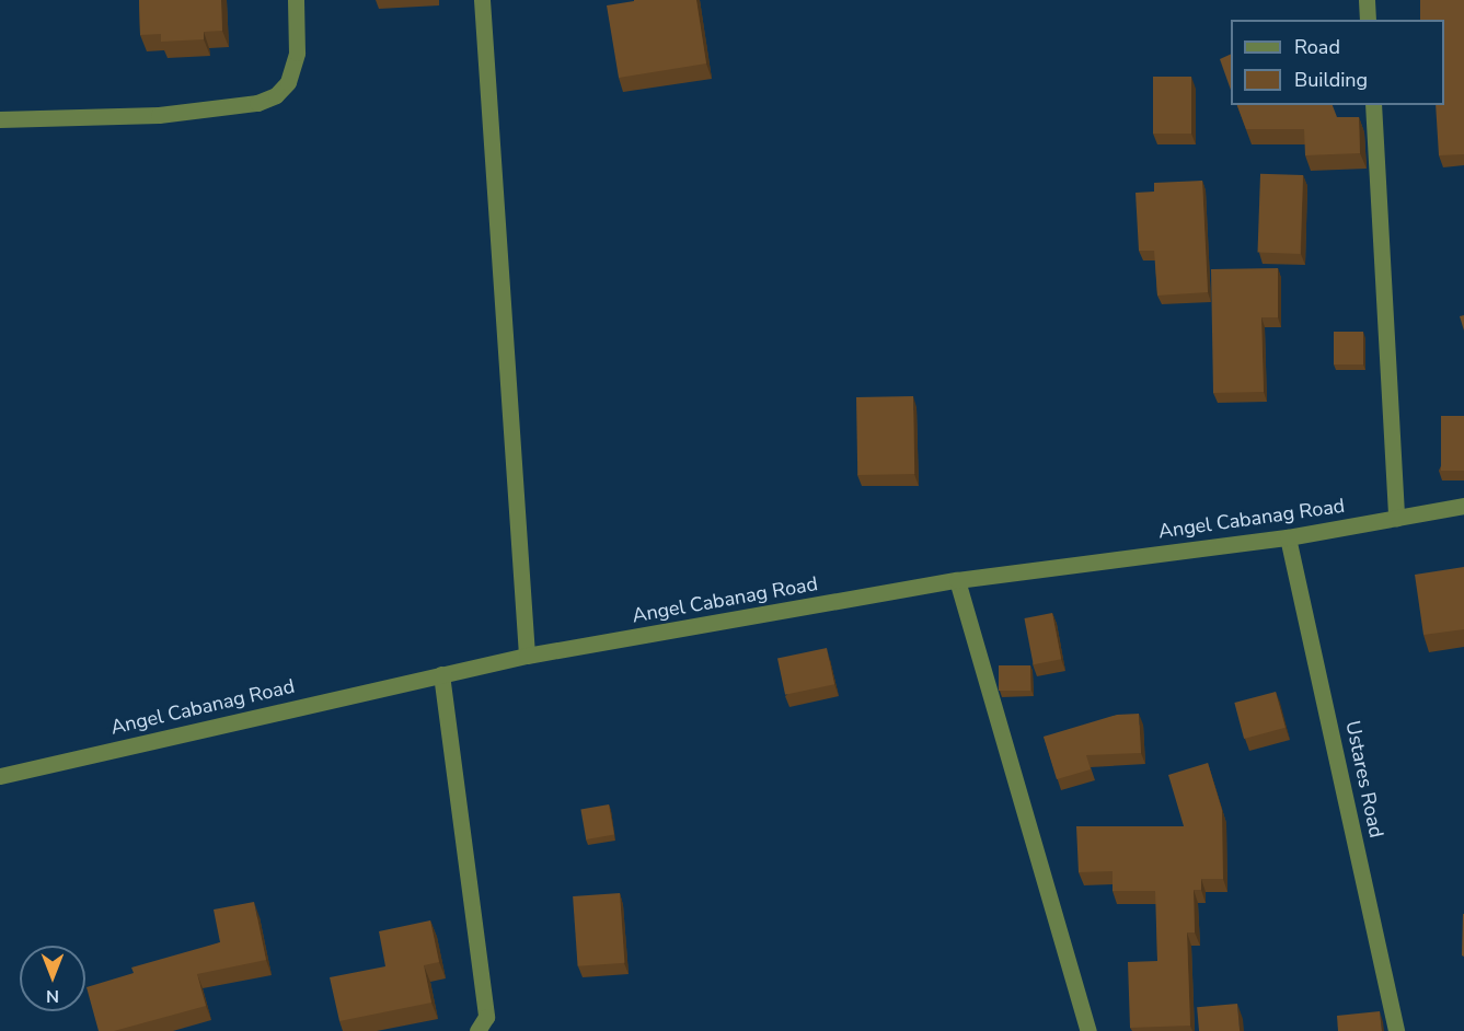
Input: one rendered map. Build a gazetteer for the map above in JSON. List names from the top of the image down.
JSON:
{
  "streets": {
    "street": ["Angel Cabanag Road", "Ustares Road"]
  },
  "crossings": [
    ["Angel Cabanag Road", "Ustares Road"]
  ],
  "legend": ["Road", "Building"],
  "north": "bottom"
}
